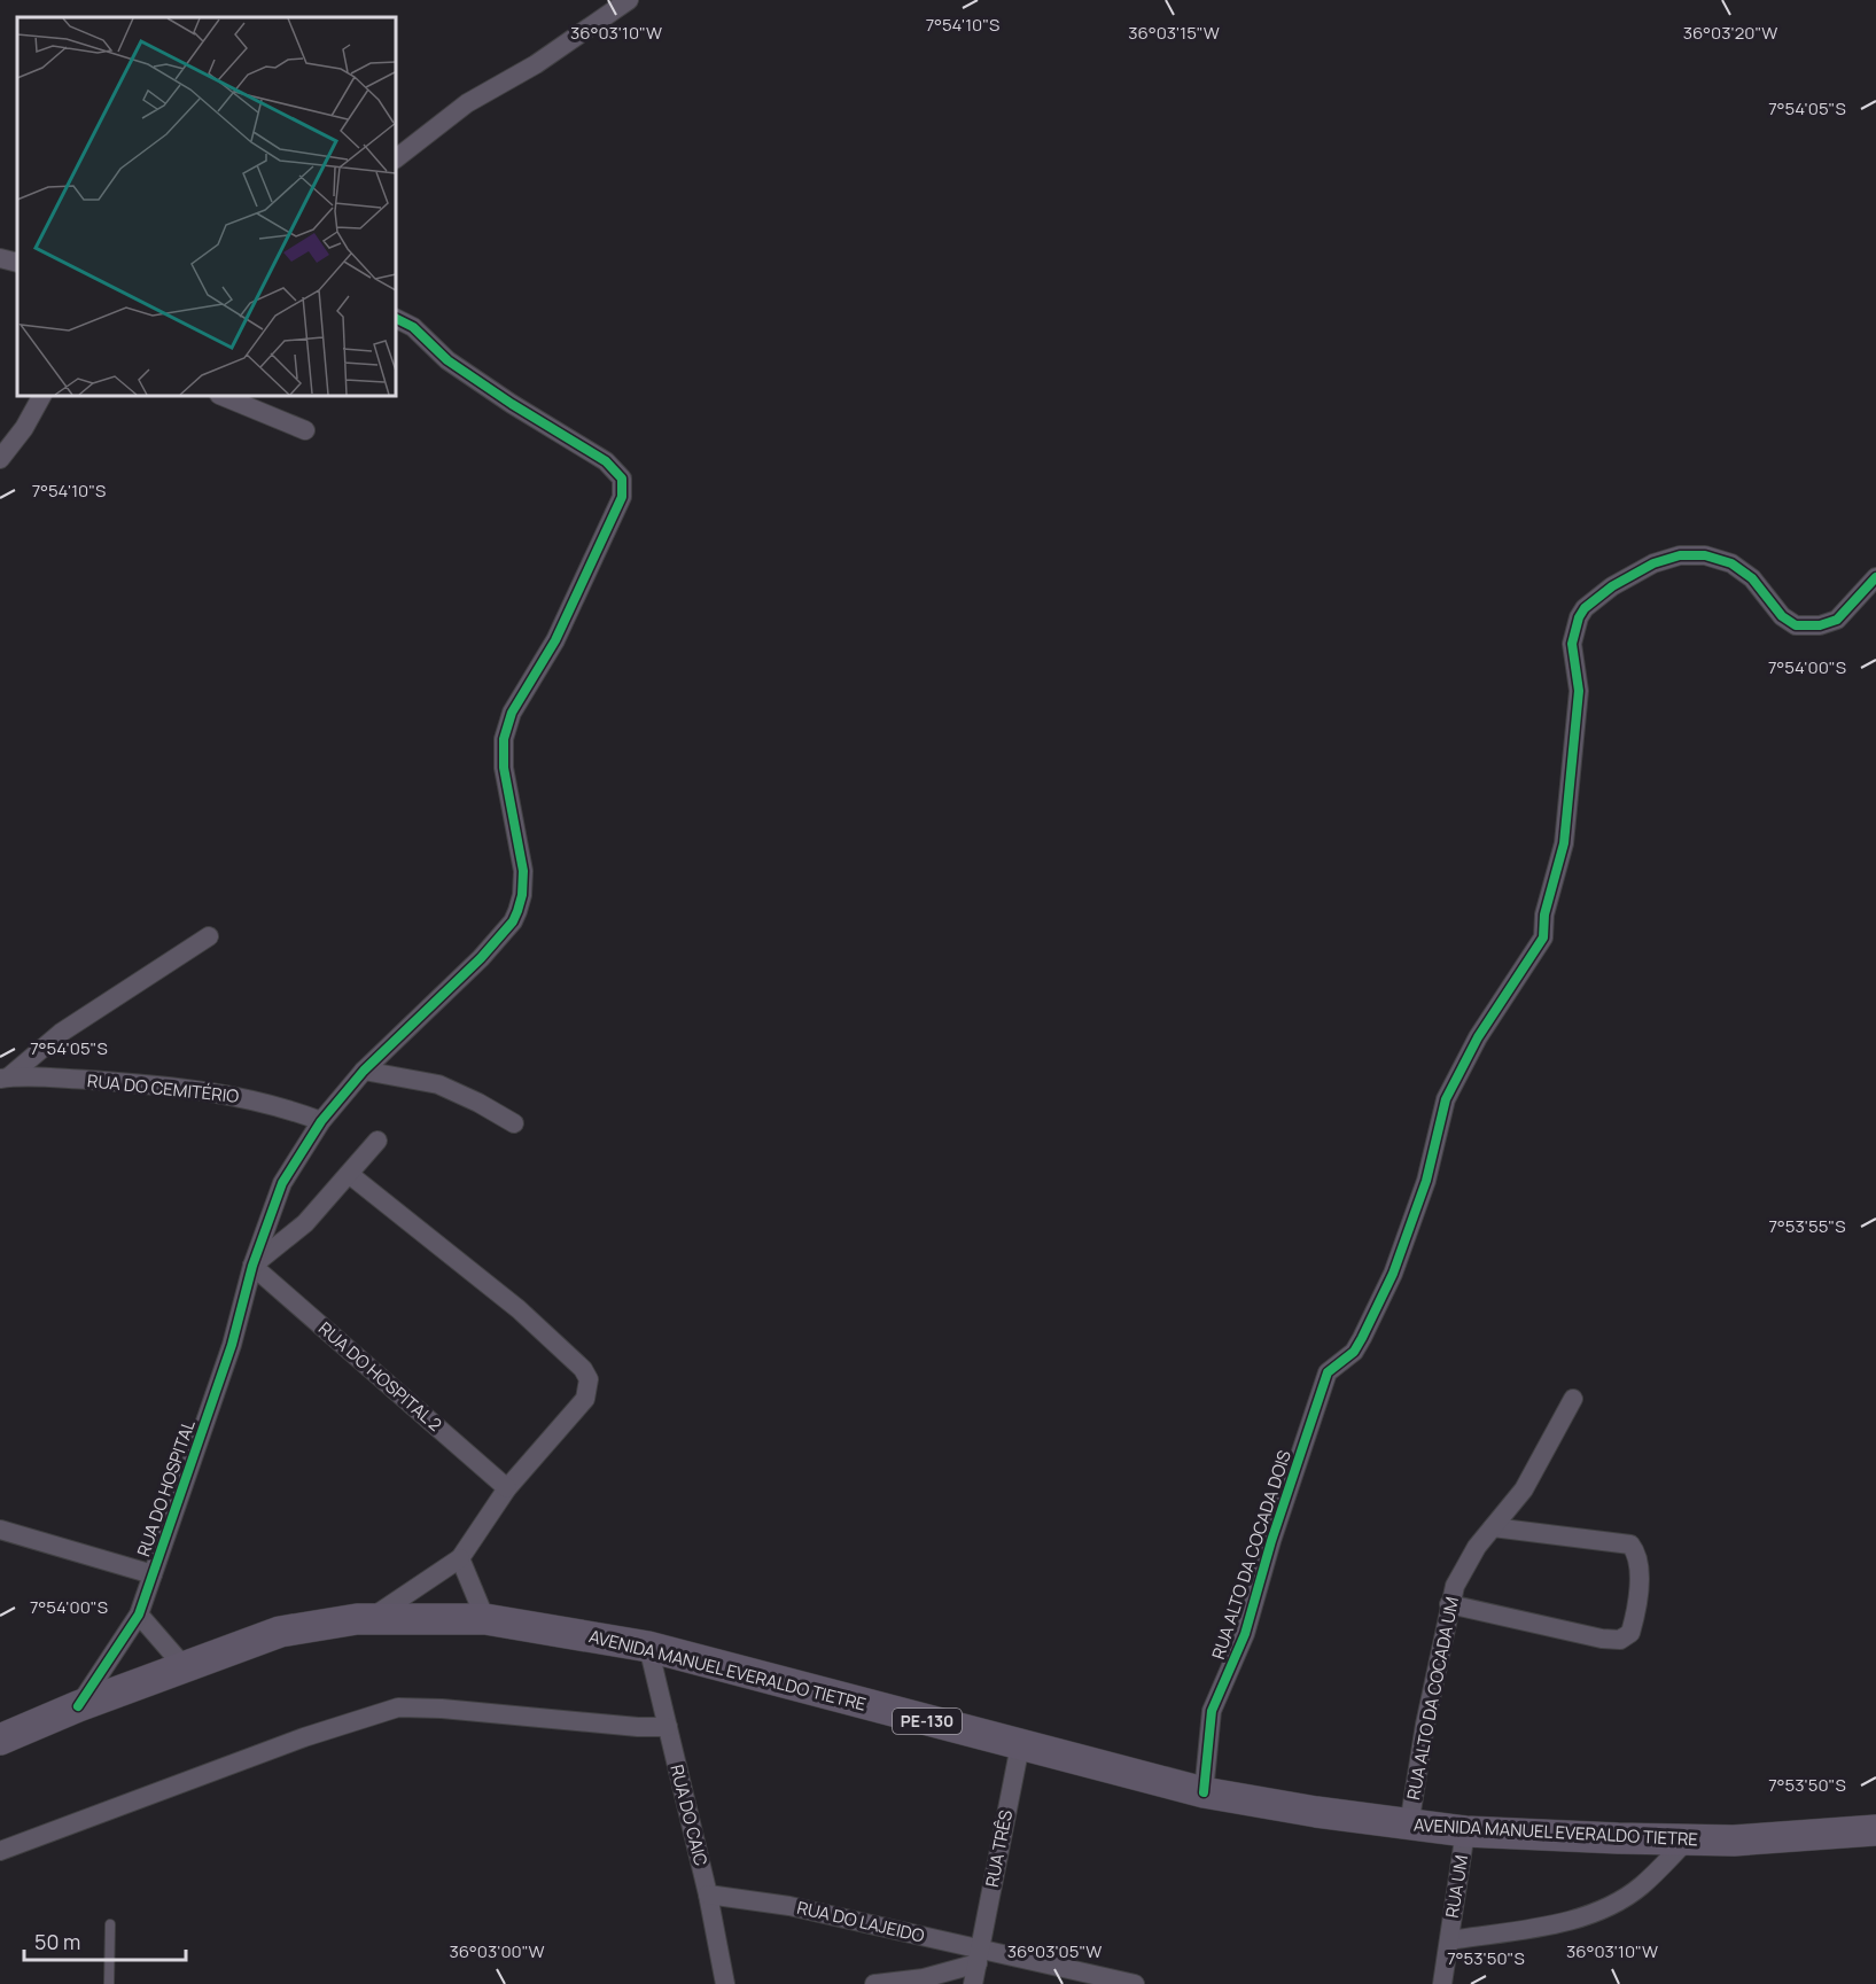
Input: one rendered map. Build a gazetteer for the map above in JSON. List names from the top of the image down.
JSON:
{
  "streets": {
    "main road": ["AVENIDA MANUEL EVERALDO TIETRE", "PE-130"],
    "street": [
      "RUA DO CEMITÉRIO",
      "RUA DO HOSPITAL 2",
      "RUA DO HOSPITAL",
      "RUA ALTO DA COCADA DOIS",
      "RUA ALTO DA COCADA UM",
      "RUA DO CAIC",
      "RUA TRÊS",
      "RUA UM",
      "RUA DO LAJEIDO"
    ]
  },
  "crossings": [
    ["RUA DO CEMITÉRIO", "RUA DO HOSPITAL"],
    ["RUA DO HOSPITAL 2", "RUA DO HOSPITAL"],
    ["RUA DO HOSPITAL", "AVENIDA MANUEL EVERALDO TIETRE"],
    ["RUA ALTO DA COCADA DOIS", "AVENIDA MANUEL EVERALDO TIETRE"],
    ["AVENIDA MANUEL EVERALDO TIETRE", "RUA ALTO DA COCADA UM"],
    ["AVENIDA MANUEL EVERALDO TIETRE", "RUA DO CAIC"],
    ["AVENIDA MANUEL EVERALDO TIETRE", "RUA TRÊS"],
    ["AVENIDA MANUEL EVERALDO TIETRE", "RUA UM"],
    ["RUA DO CAIC", "RUA DO LAJEIDO"],
    ["RUA TRÊS", "RUA DO LAJEIDO"]
  ],
  "scale_bar": "50 m",
  "coordinates": [
    "7°54'10\"S",
    "36°03'10\"W",
    "36°03'15\"W",
    "36°03'20\"W",
    "7°54'05\"S",
    "7°54'00\"S",
    "7°53'55\"S",
    "7°53'50\"S",
    "36°03'00\"W",
    "36°03'05\"W"
  ]
}
